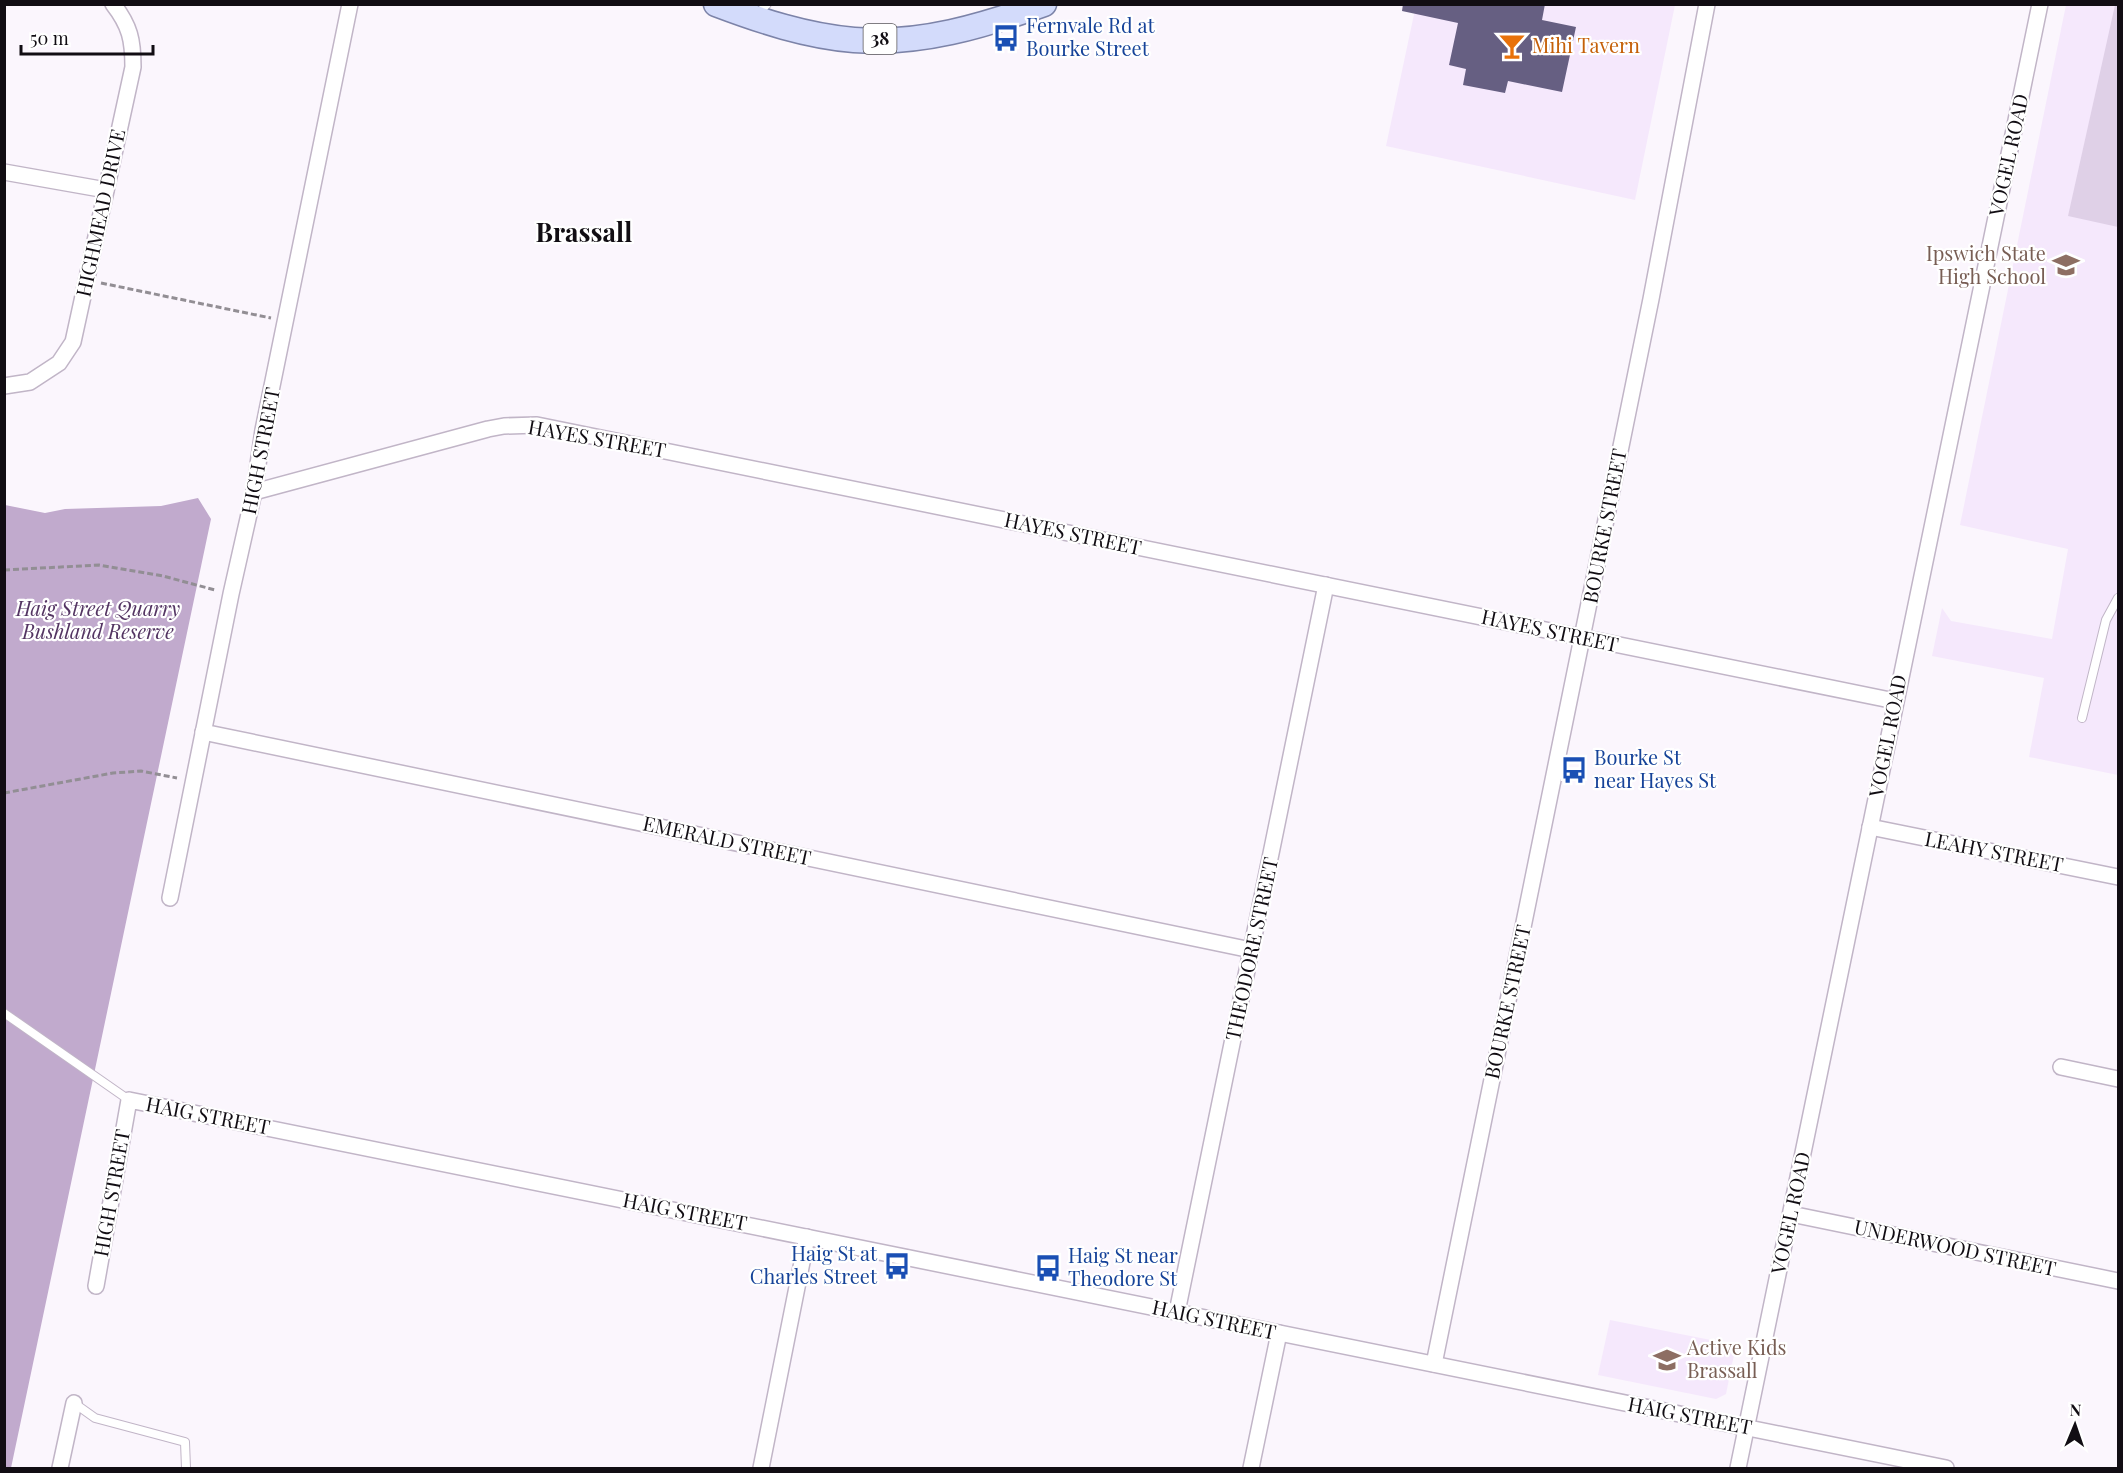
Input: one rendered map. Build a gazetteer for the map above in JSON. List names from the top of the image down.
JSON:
{
  "streets": {
    "main road": ["38"],
    "street": [
      "VOGEL ROAD",
      "HIGHMEAD DRIVE",
      "HAYES STREET",
      "HIGH STREET",
      "BOURKE STREET",
      "EMERALD STREET",
      "LEAHY STREET",
      "THEODORE STREET",
      "HAIG STREET",
      "UNDERWOOD STREET"
    ]
  },
  "crossings": [
    ["VOGEL ROAD", "HAYES STREET"],
    ["VOGEL ROAD", "LEAHY STREET"],
    ["VOGEL ROAD", "HAIG STREET"],
    ["VOGEL ROAD", "UNDERWOOD STREET"],
    ["HAYES STREET", "HIGH STREET"],
    ["HAYES STREET", "BOURKE STREET"],
    ["HAYES STREET", "THEODORE STREET"],
    ["HIGH STREET", "EMERALD STREET"],
    ["HIGH STREET", "HAIG STREET"],
    ["BOURKE STREET", "HAIG STREET"],
    ["EMERALD STREET", "THEODORE STREET"],
    ["THEODORE STREET", "HAIG STREET"]
  ],
  "districts": ["Brassall"],
  "parks": ["Haig Street Quarry Bushland Reserve"],
  "places": {
    "bus stop": [
      "Fernvale Rd at Bourke Street",
      "Bourke St near Hayes St",
      "Haig St at Charles Street",
      "Haig St near Theodore St"
    ],
    "bar": ["Mihi Tavern"],
    "school or university": ["Ipswich State High School", "Active Kids Brassall"]
  },
  "scale_bar": "50 m",
  "north": "top"
}
